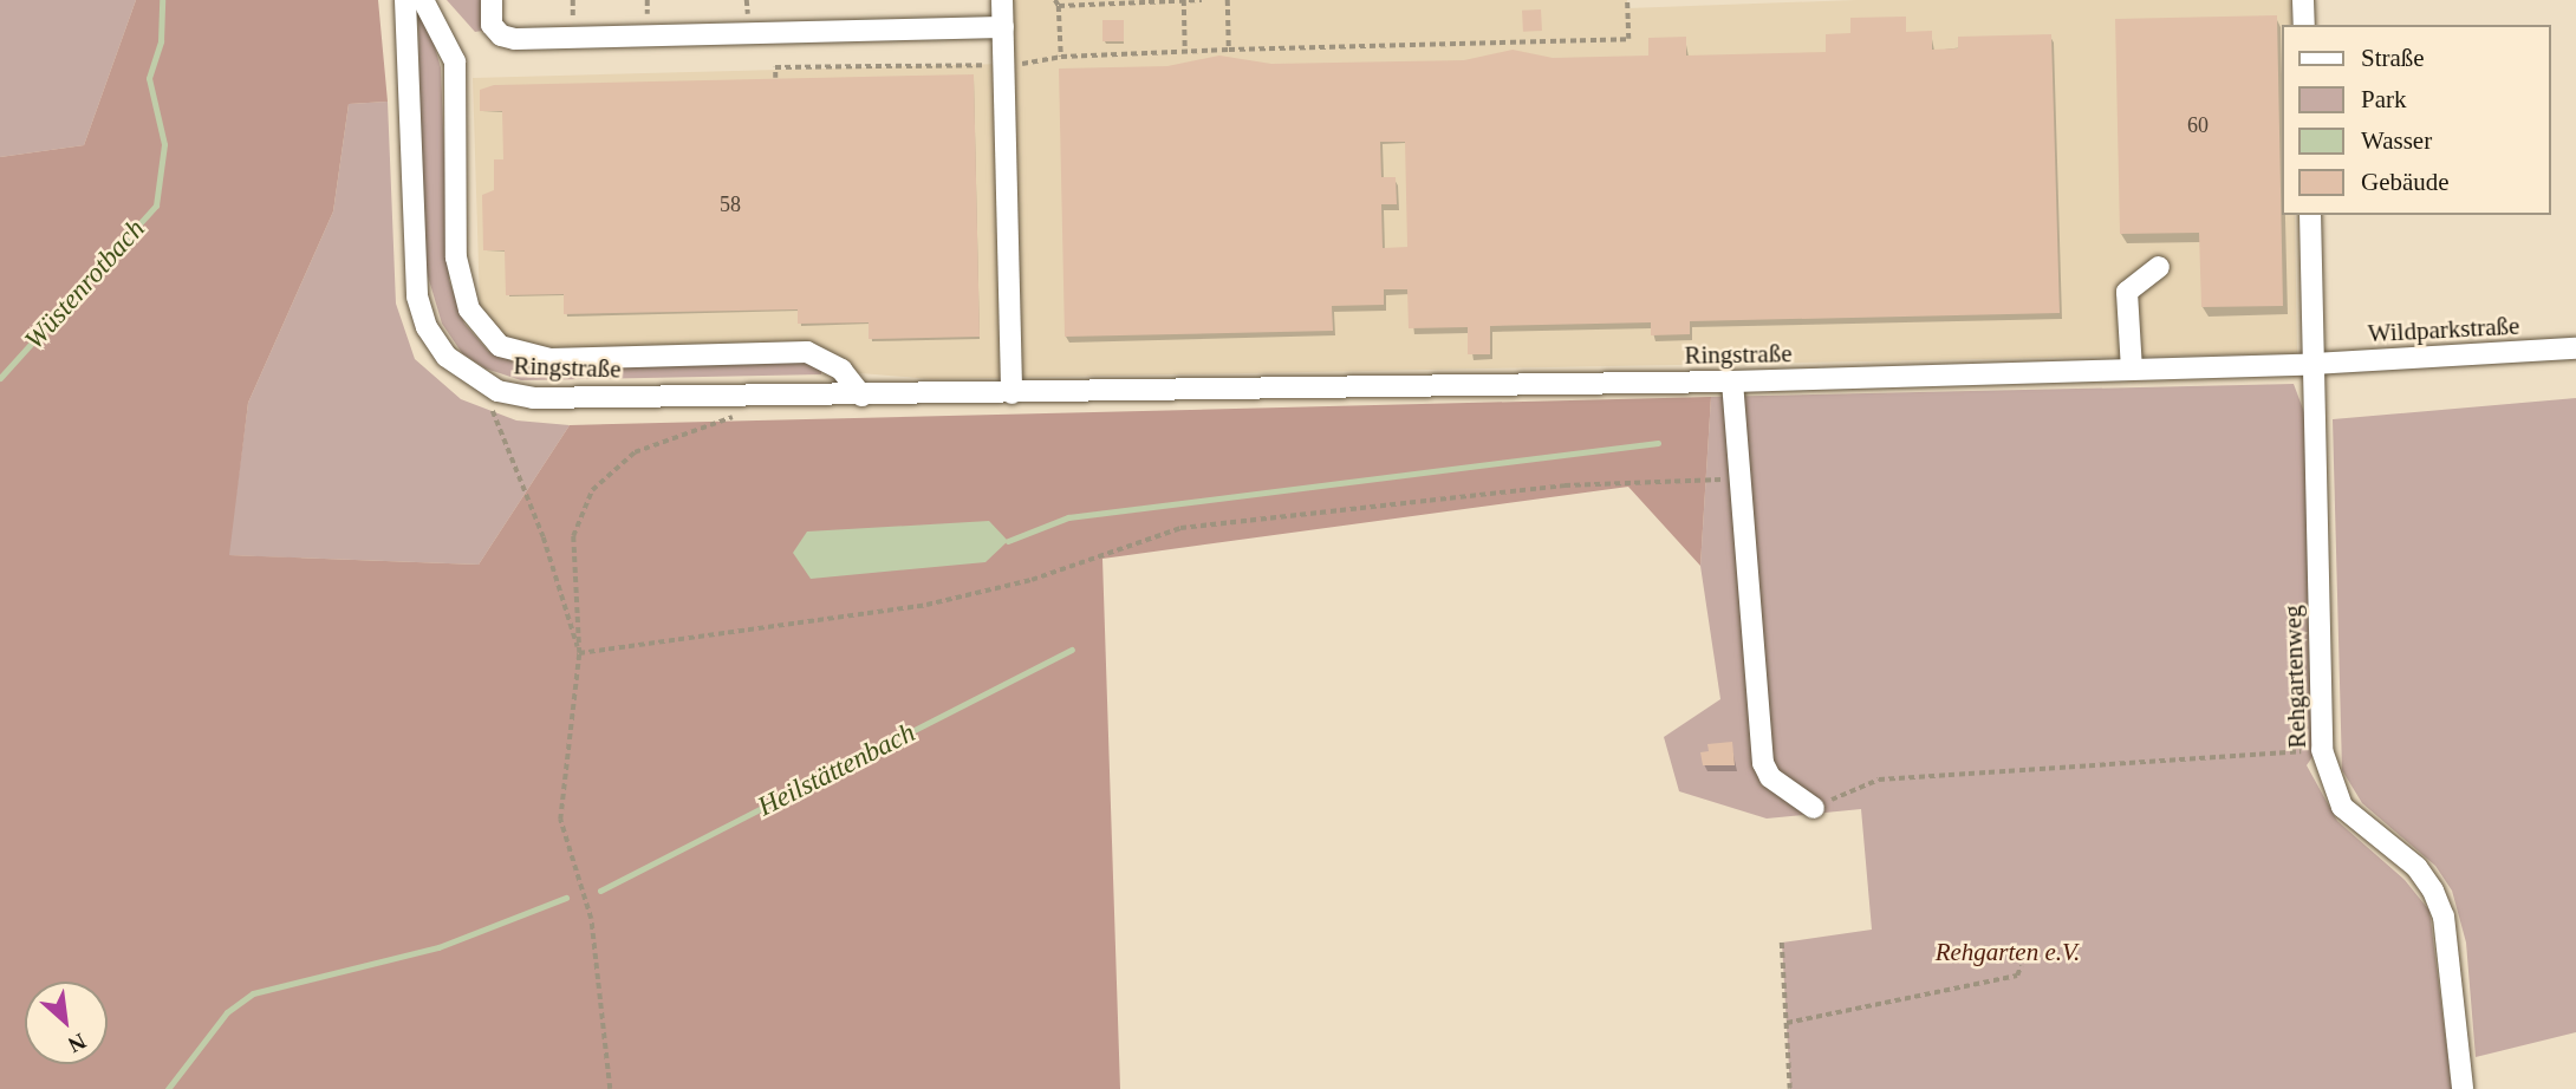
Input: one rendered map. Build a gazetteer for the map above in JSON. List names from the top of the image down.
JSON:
{
  "streets": {
    "street": ["Wildparkstraße", "Ringstraße", "Rehgartenweg"]
  },
  "crossings": [
    ["Wildparkstraße", "Ringstraße"],
    ["Wildparkstraße", "Rehgartenweg"],
    ["Ringstraße", "Rehgartenweg"]
  ],
  "water": ["Wüstenrotbach", "Heilstättenbach"],
  "parks": ["Rehgarten e.V."],
  "house_numbers": ["60", "58"],
  "legend": [
    "Straße",
    "Park",
    "Wasser",
    "Gebäude"
  ],
  "north": "bottom right"
}
